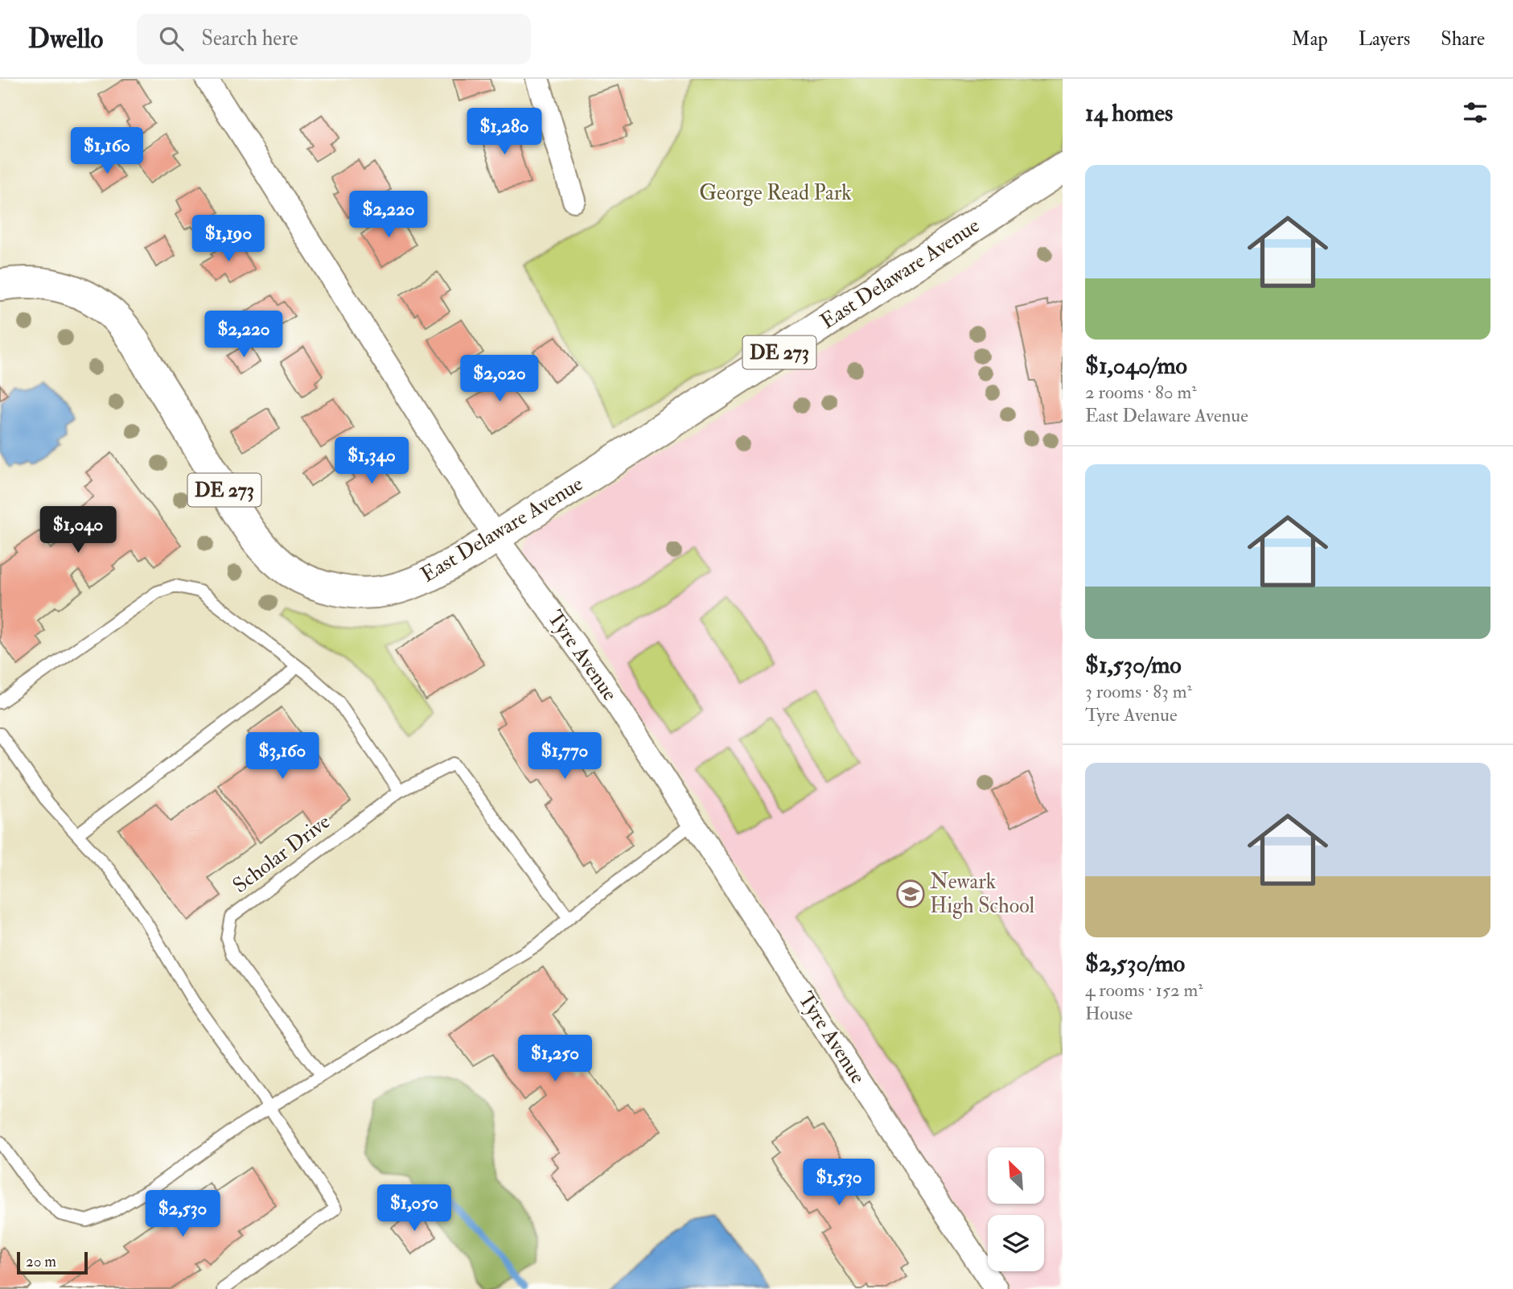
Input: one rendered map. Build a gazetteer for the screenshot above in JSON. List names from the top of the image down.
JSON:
{
  "streets": {
    "main road": ["East Delaware Avenue", "DE 273"],
    "street": ["Tyre Avenue"],
    "lane": ["Scholar Drive"]
  },
  "crossings": [
    ["East Delaware Avenue", "Tyre Avenue"]
  ],
  "parks": ["George Read Park"],
  "places": {
    "school or university": ["Newark High School"]
  },
  "scale_bar": "20 m",
  "north": "top left",
  "page": {
    "header": "Dwello",
    "search": "Search here",
    "nav": ["Map", "Layers", "Share"],
    "heading": "14 homes",
    "price": [
      "$1,280",
      "$1,160",
      "$2,220",
      "$1,190",
      "$2,220",
      "$2,020",
      "$1,340",
      "$1,040",
      "$3,160",
      "$1,770",
      "$1,250",
      "$1,530",
      "$1,050",
      "$2,530"
    ],
    "list": [
      {
        "name": "$1,040/mo",
        "note": "2 rooms · 80 m² · East Delaware Avenue"
      },
      {
        "name": "$1,530/mo",
        "note": "3 rooms · 83 m² · Tyre Avenue"
      },
      {
        "name": "$2,530/mo",
        "note": "4 rooms · 152 m² · House"
      }
    ],
    "scale": "20 m"
  }
}
